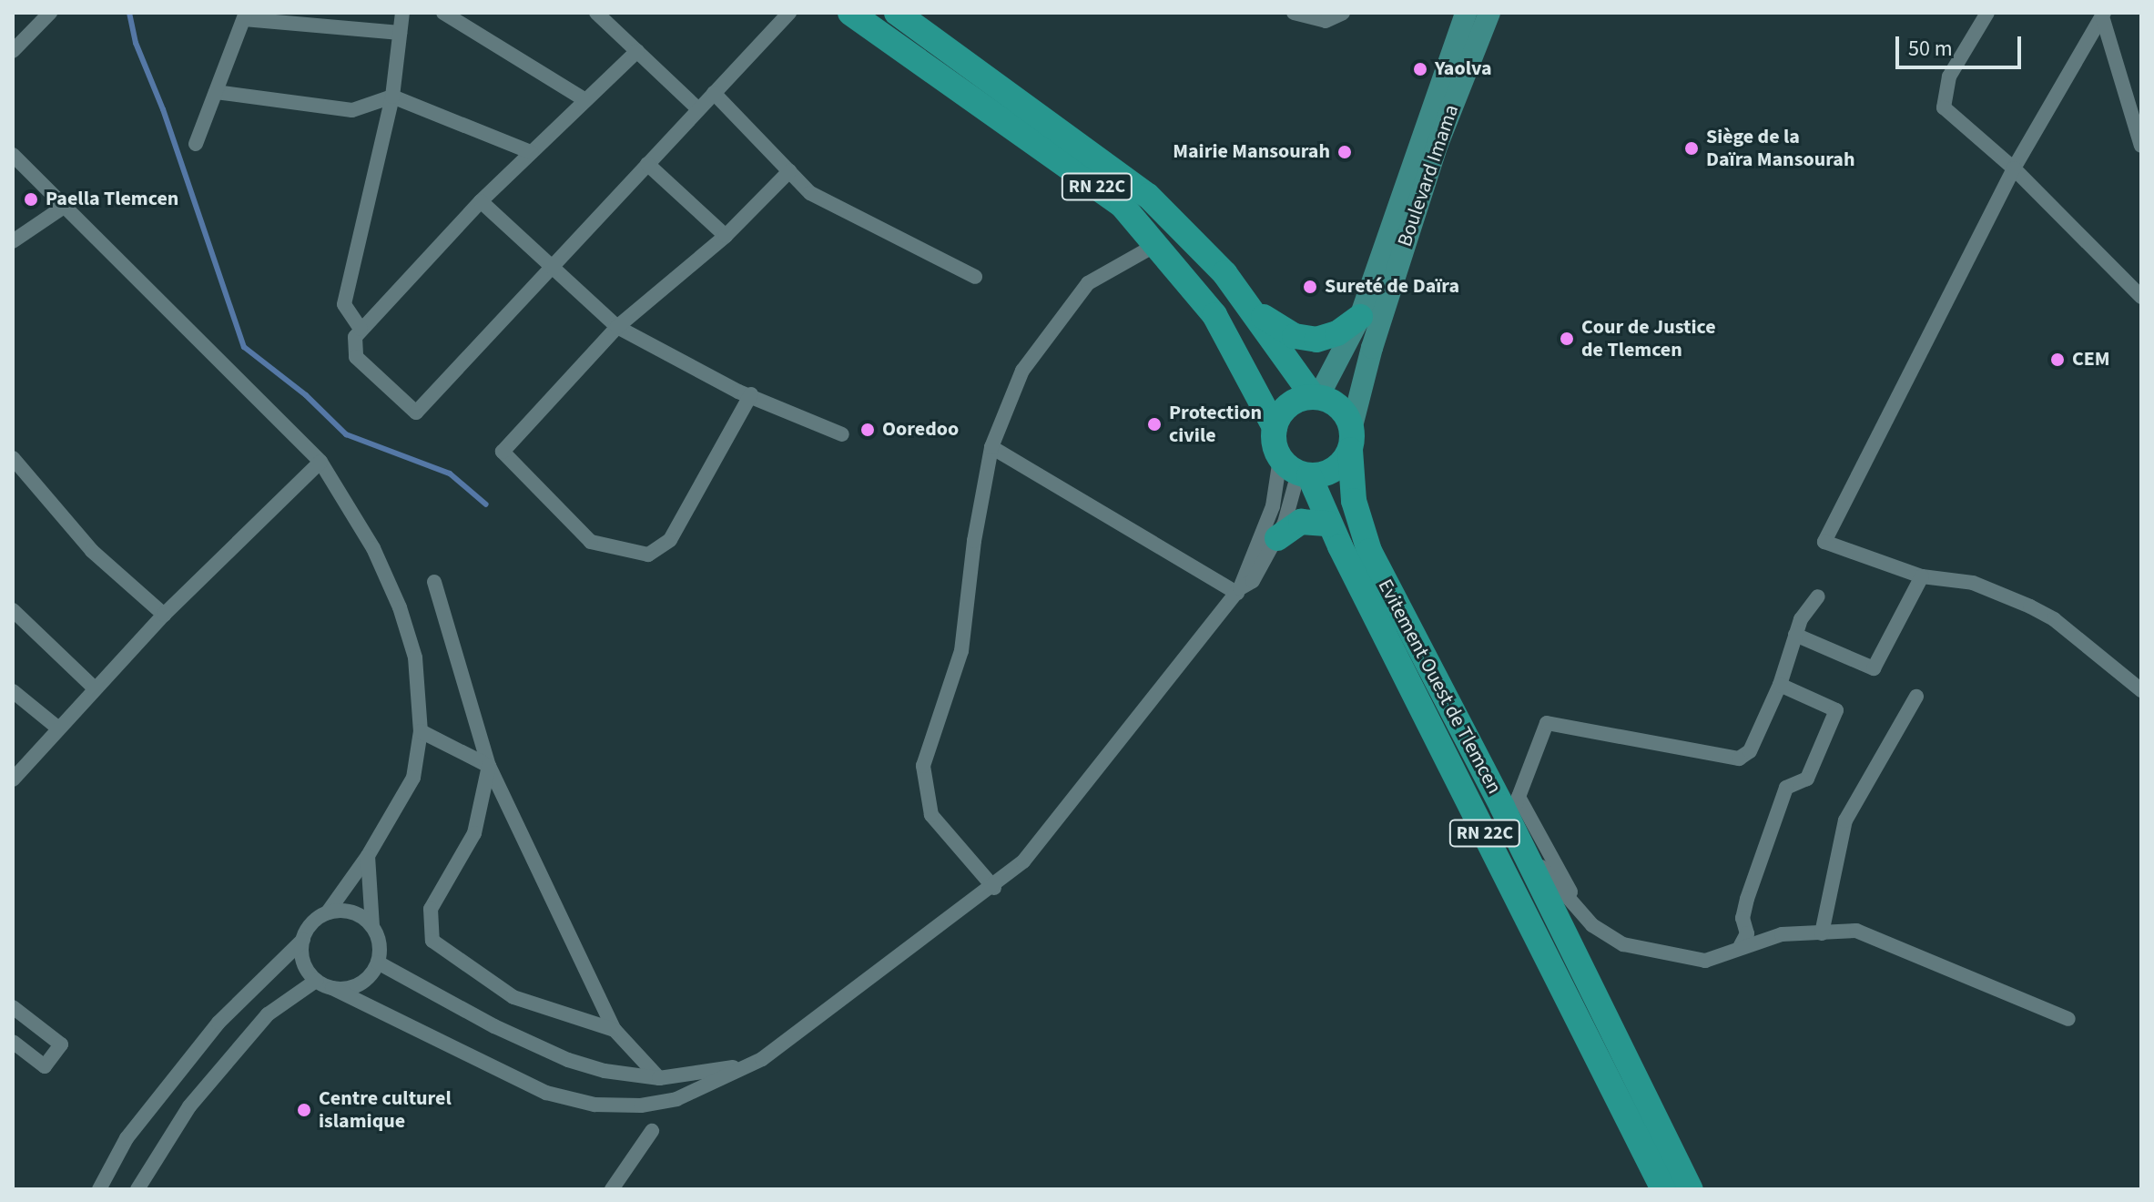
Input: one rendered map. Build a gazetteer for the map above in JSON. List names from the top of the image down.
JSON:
{
  "streets": {
    "highway": ["RN 22C", "Evitement Ouest de Tlemcen"],
    "main road": ["Boulevard Imama"]
  },
  "crossings": [
    ["Boulevard Imama", "RN 22C"],
    ["Boulevard Imama", "Evitement Ouest de Tlemcen"],
    ["RN 22C", "Evitement Ouest de Tlemcen"]
  ],
  "places": [
    "Yaolva",
    "Siège de la Daïra Mansourah",
    "Mairie Mansourah",
    "Paella Tlemcen",
    "Sureté de Daïra",
    "Cour de Justice de Tlemcen",
    "CEM",
    "Protection civile",
    "Ooredoo",
    "Centre culturel islamique"
  ],
  "scale_bar": "50 m"
}
